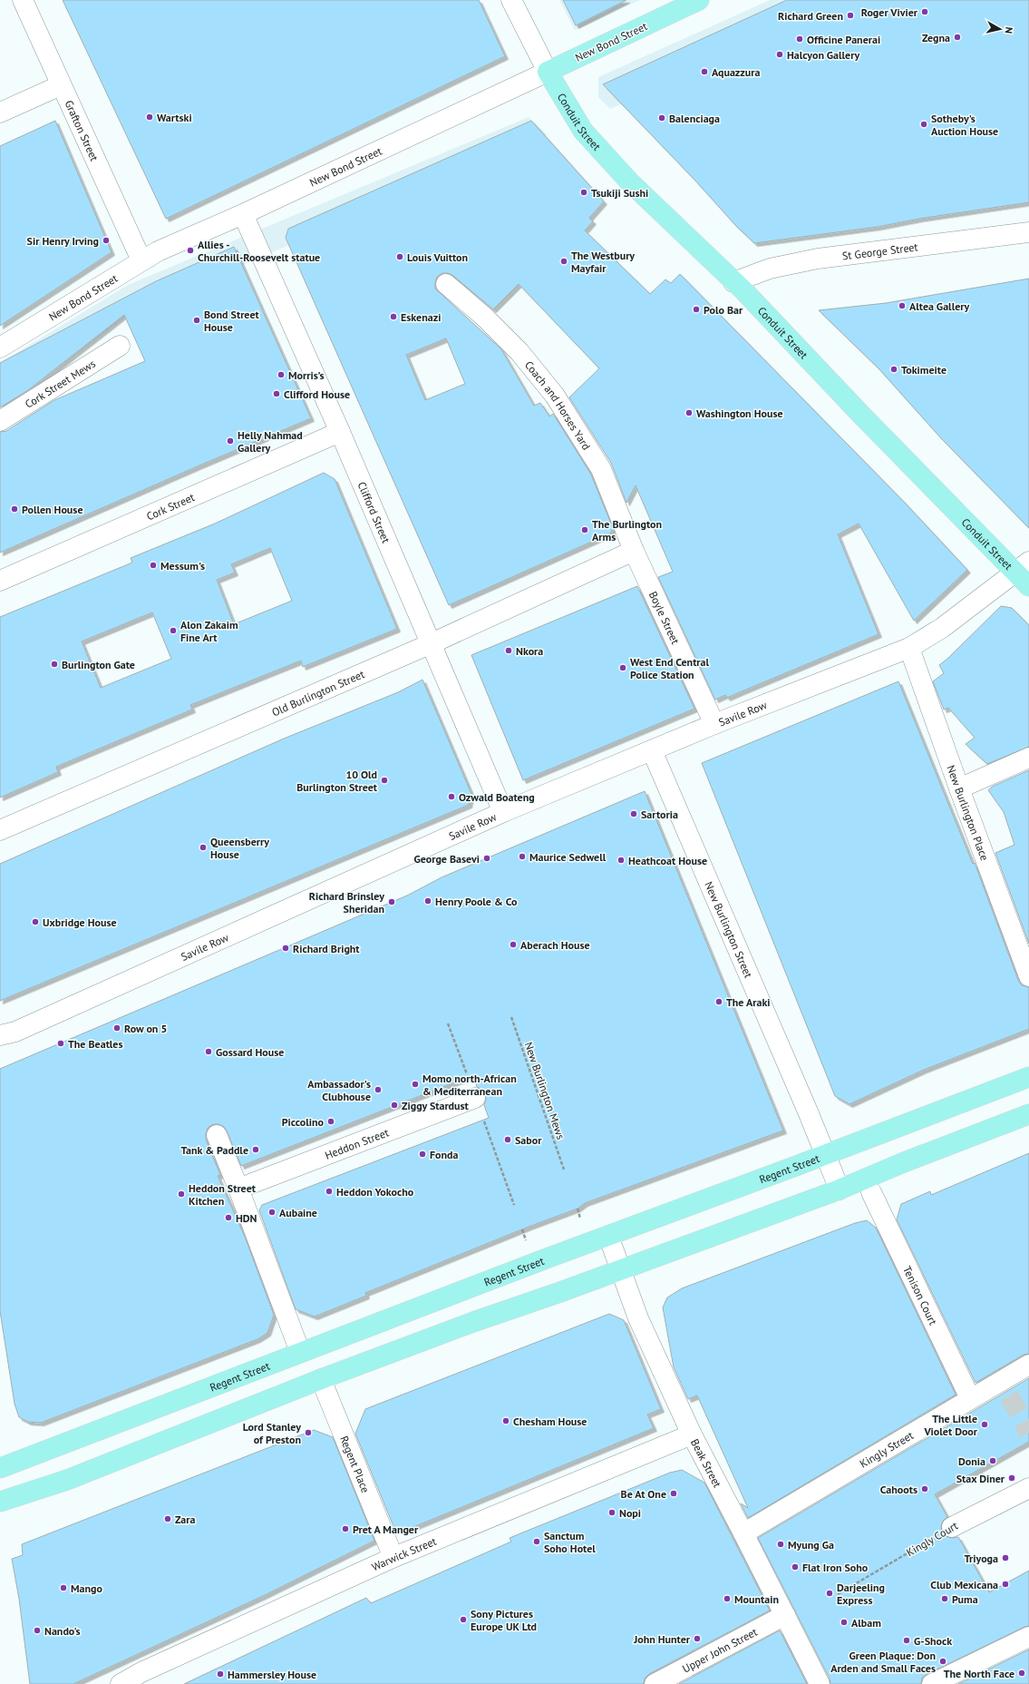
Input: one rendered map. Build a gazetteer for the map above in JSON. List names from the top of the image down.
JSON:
{
  "streets": {
    "main road": ["New Bond Street", "Conduit Street", "Regent Street"],
    "street": [
      "Grafton Street",
      "St George Street",
      "Cork Street Mews",
      "Coach and Horses Yard",
      "Cork Street",
      "Clifford Street",
      "Boyle Street",
      "Old Burlington Street",
      "Savile Row",
      "New Burlington Place",
      "New Burlington Street",
      "Heddon Street",
      "Tenison Court",
      "Kingly Street",
      "Beak Street",
      "Regent Place",
      "Kingly Court",
      "Warwick Street",
      "Upper John Street"
    ],
    "path": ["New Burlington Mews"]
  },
  "crossings": [
    ["New Bond Street", "Conduit Street"],
    ["New Bond Street", "Grafton Street"],
    ["New Bond Street", "Clifford Street"],
    ["Conduit Street", "St George Street"],
    ["Conduit Street", "Savile Row"],
    ["Coach and Horses Yard", "Boyle Street"],
    ["Coach and Horses Yard", "Old Burlington Street"],
    ["Cork Street", "Clifford Street"],
    ["Clifford Street", "Old Burlington Street"],
    ["Clifford Street", "Savile Row"],
    ["Boyle Street", "Old Burlington Street"],
    ["Boyle Street", "Savile Row"],
    ["Savile Row", "New Burlington Place"],
    ["Savile Row", "New Burlington Street"],
    ["New Burlington Street", "Regent Street"],
    ["Regent Street", "Beak Street"],
    ["Tenison Court", "Kingly Street"],
    ["Kingly Street", "Beak Street"],
    ["Beak Street", "Warwick Street"],
    ["Beak Street", "Upper John Street"]
  ],
  "places": [
    "Roger Vivier",
    "Richard Green",
    "Zegna",
    "Officine Panerai",
    "Halcyon Gallery",
    "Aquazzura",
    "Wartski",
    "Balenciaga",
    "Sotheby's Auction House",
    "Tsukiji Sushi",
    "Sir Henry Irving",
    "Allies - Churchill-Roosevelt statue",
    "Louis Vuitton",
    "The Westbury Mayfair",
    "Altea Gallery",
    "Polo Bar",
    "Eskenazi",
    "Bond Street House",
    "Tokimeite",
    "Morris’s",
    "Clifford House",
    "Washington House",
    "Helly Nahmad Gallery",
    "Pollen House",
    "The Burlington Arms",
    "Messum's",
    "Alon Zakaim Fine Art",
    "Nkora",
    "Burlington Gate",
    "West End Central Police Station",
    "10 Old Burlington Street",
    "Ozwald Boateng",
    "Sartoria",
    "Queensberry House",
    "Maurice Sedwell",
    "George Basevi",
    "Heathcoat House",
    "Henry Poole & Co",
    "Richard Brinsley Sheridan",
    "Uxbridge House",
    "Aberach House",
    "Richard Bright",
    "The Araki",
    "Row on 5",
    "The Beatles",
    "Gossard House",
    "Momo north-African & Mediterranean",
    "Ambassador's Clubhouse",
    "Ziggy Stardust",
    "Piccolino",
    "Sabor",
    "Tank & Paddle",
    "Fonda",
    "Heddon Yokocho",
    "Heddon Street Kitchen",
    "Aubaine",
    "HDN",
    "Chesham House",
    "The Little Violet Door",
    "Lord Stanley of Preston",
    "Donia",
    "Stax Diner",
    "Cahoots",
    "Be At One",
    "Nopi",
    "Zara",
    "Pret A Manger",
    "Sanctum Soho Hotel",
    "Myung Ga",
    "Triyoga",
    "Flat Iron Soho",
    "Club Mexicana",
    "Mango",
    "Darjeeling Express",
    "Mountain",
    "Puma",
    "Sony Pictures Europe UK Ltd",
    "Albam",
    "Nando's",
    "John Hunter",
    "G-Shock",
    "Green Plaque: Don Arden and Small Faces",
    "The North Face",
    "Hammersley House"
  ],
  "north": "right"
}
